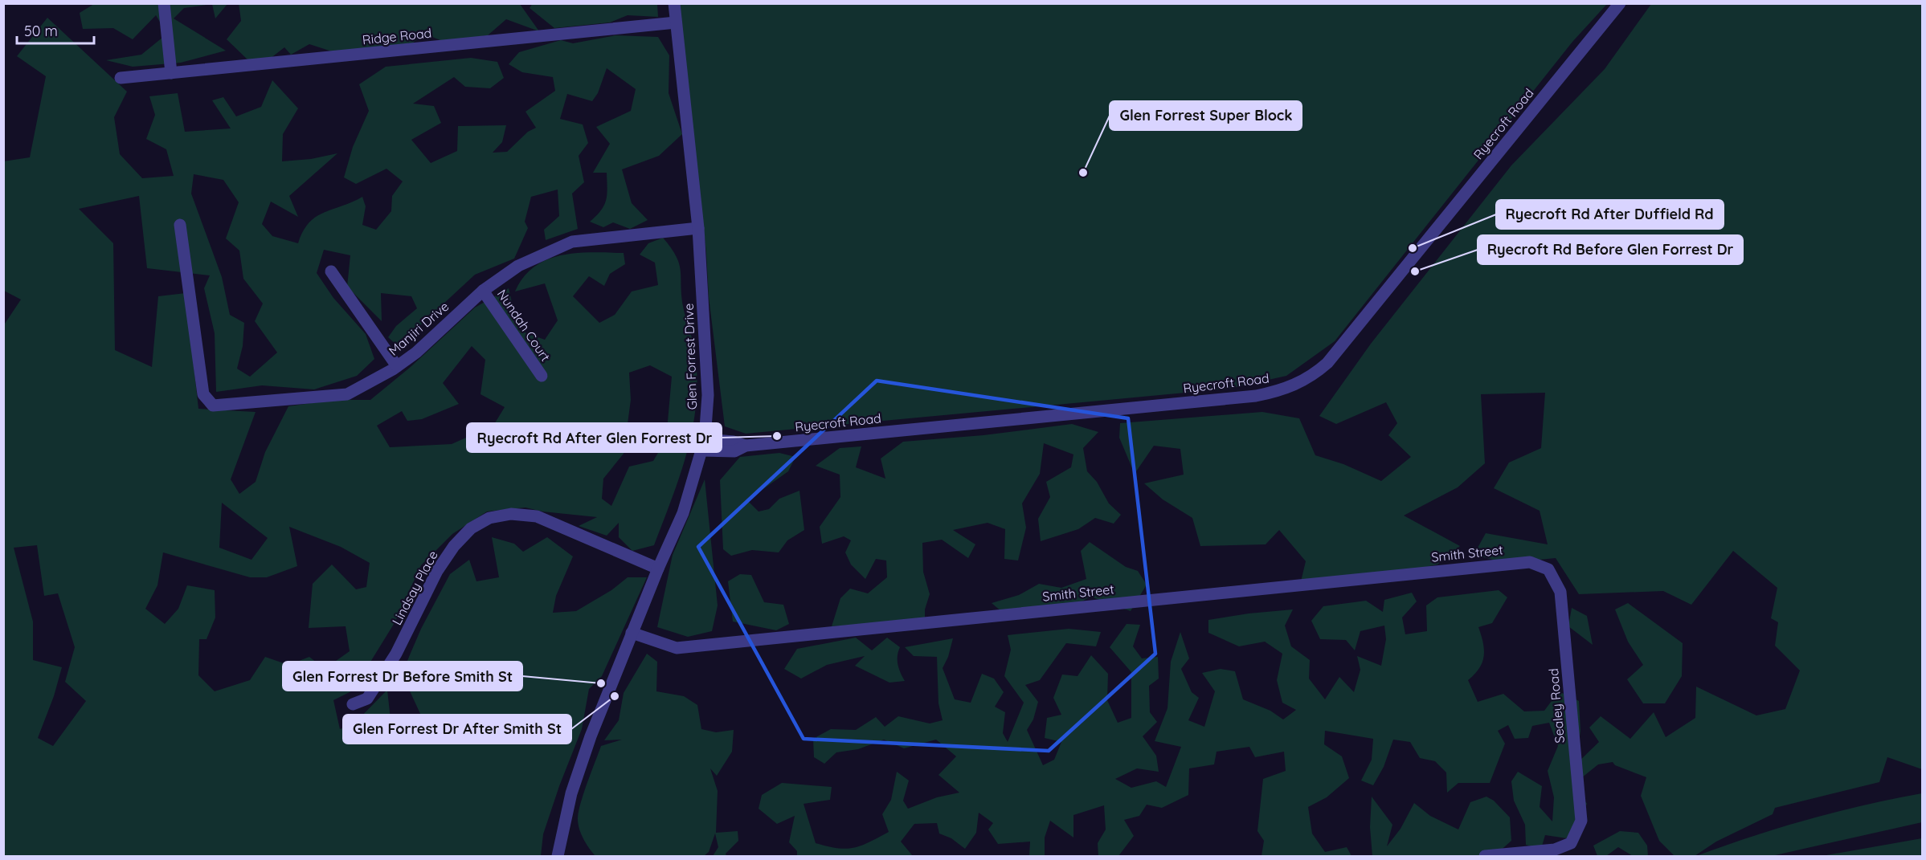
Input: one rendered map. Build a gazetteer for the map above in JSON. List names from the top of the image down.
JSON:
{
  "streets": {
    "street": [
      "Ridge Road",
      "Ryecroft Road",
      "Nundah Court",
      "Manjiri Drive",
      "Glen Forrest Drive",
      "Smith Street",
      "Lindsay Place",
      "Sealey Road"
    ]
  },
  "crossings": [
    ["Ridge Road", "Glen Forrest Drive"],
    ["Ryecroft Road", "Glen Forrest Drive"],
    ["Nundah Court", "Manjiri Drive"],
    ["Manjiri Drive", "Glen Forrest Drive"],
    ["Glen Forrest Drive", "Smith Street"],
    ["Glen Forrest Drive", "Lindsay Place"],
    ["Smith Street", "Sealey Road"]
  ],
  "places": [
    "Glen Forrest Super Block",
    "Ryecroft Rd After Duffield Rd",
    "Ryecroft Rd Before Glen Forrest Dr",
    "Ryecroft Rd After Glen Forrest Dr",
    "Glen Forrest Dr Before Smith St",
    "Glen Forrest Dr After Smith St"
  ],
  "scale_bar": "50 m"
}
